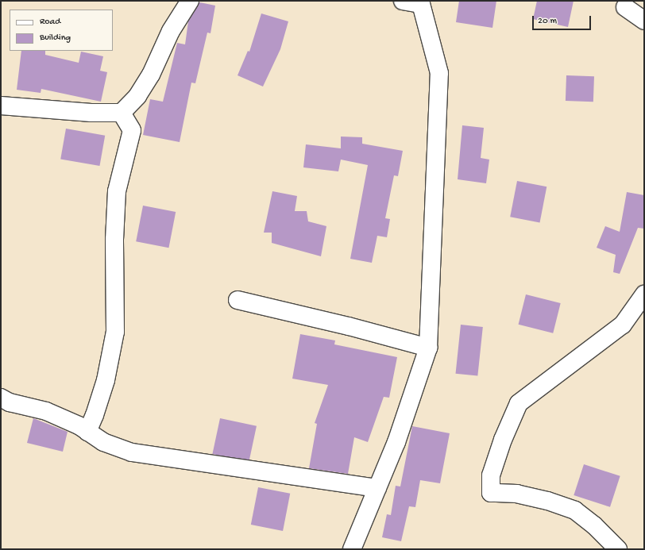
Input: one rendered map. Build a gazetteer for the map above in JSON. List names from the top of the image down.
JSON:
{
  "legend": ["Road", "Building"],
  "scale_bar": "20 m"
}
